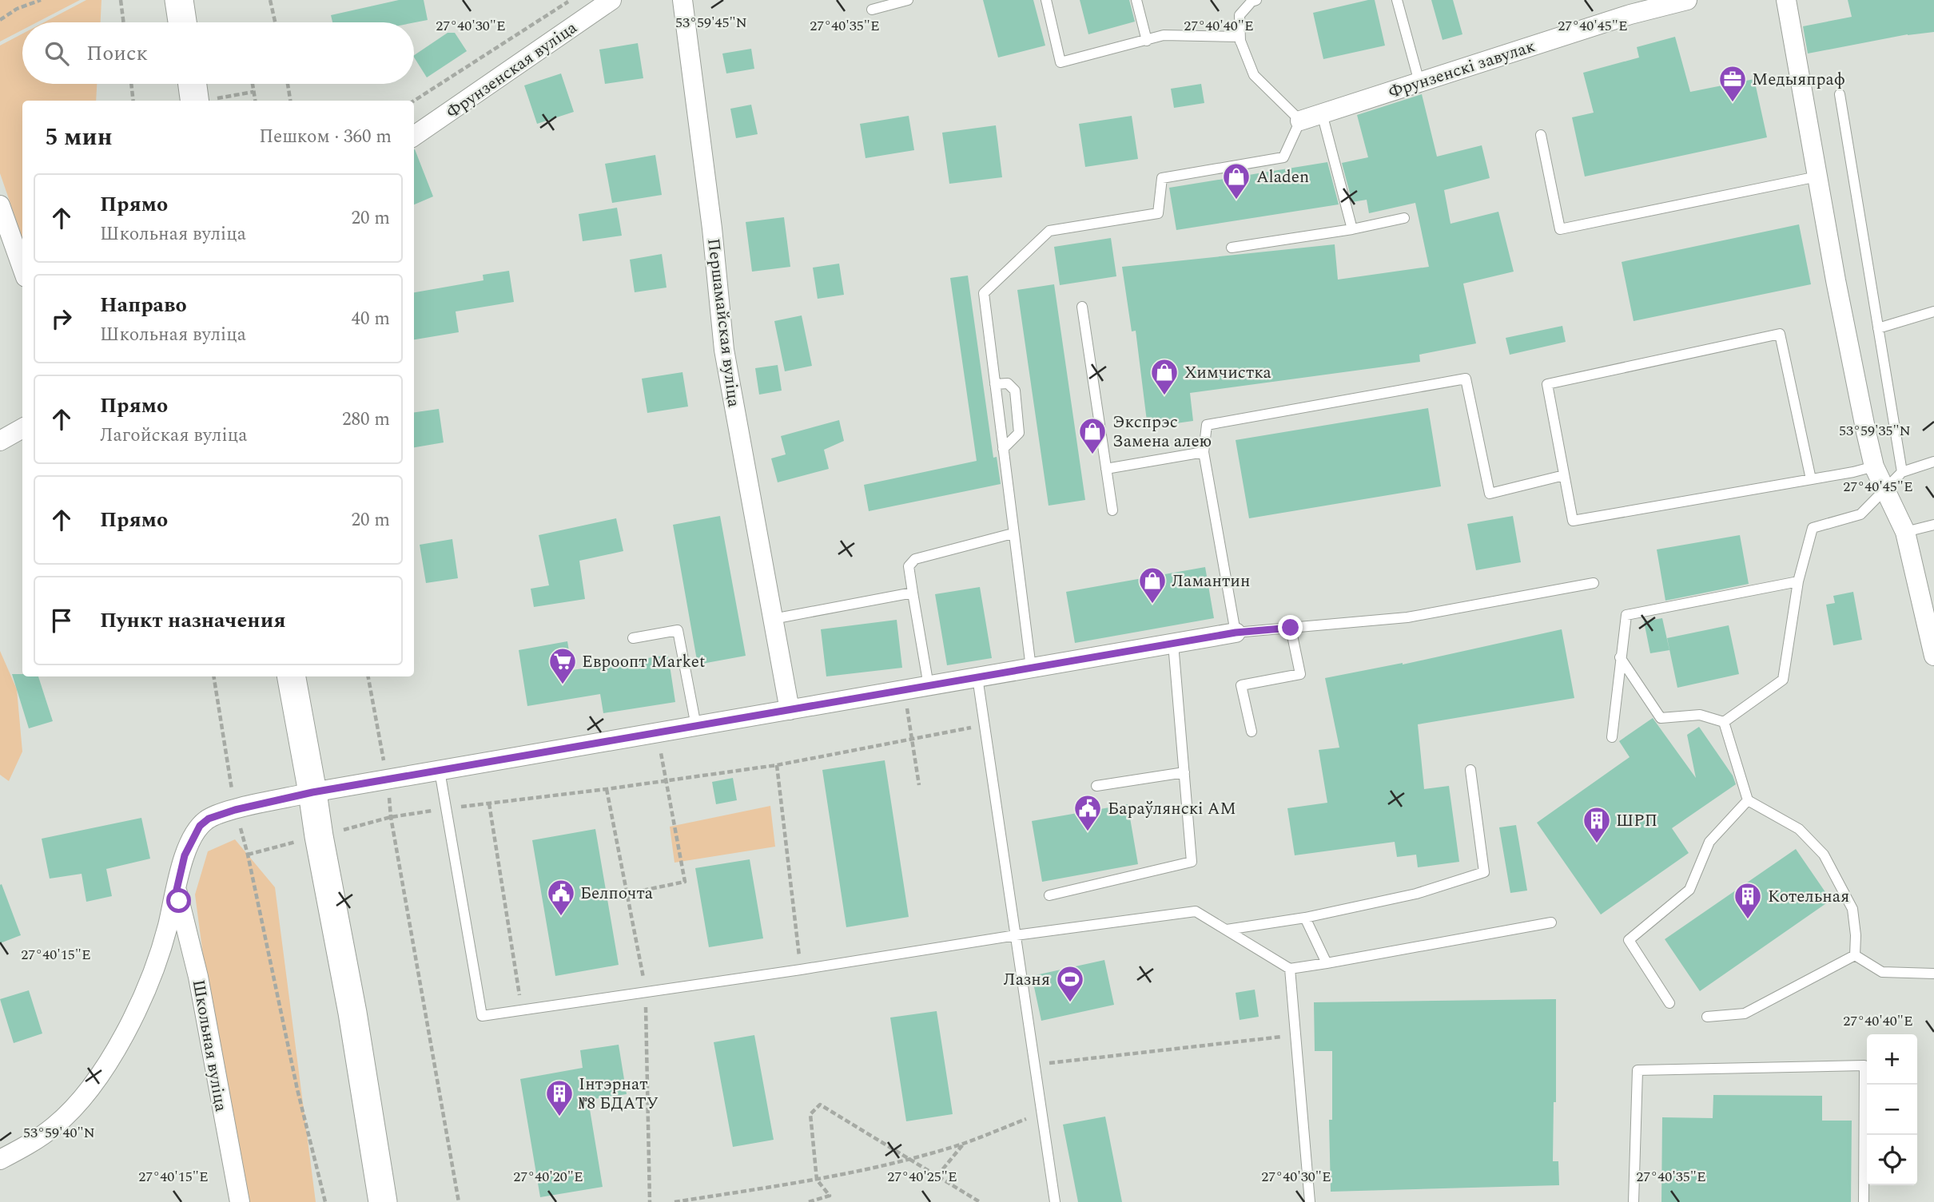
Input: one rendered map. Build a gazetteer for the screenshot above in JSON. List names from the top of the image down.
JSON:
{
  "streets": {
    "street": [
      "Фрунзенскі завулак",
      "Фрунзенская вуліца",
      "Першамайская вуліца",
      "Школьная вуліца"
    ]
  },
  "crossings": [
    ["Першамайская вуліца", "Школьная вуліца"]
  ],
  "places": {
    "office": ["Медыяпраф"],
    "shop": [
      "Aladen",
      "Химчистка",
      "Экспрэс Замена алею",
      "Ламантин"
    ],
    "supermarket": ["Евроопт Market"],
    "public building": ["Бараўлянскі АМ", "Белпочта"],
    "building": ["ШРП", "Котельная", "Інтэрнат №8 БДАТУ"],
    "sports": ["Лазня"]
  },
  "page": {
    "search": "Поиск",
    "heading": ["5 мин", "Пешком · 360 m"],
    "list": [
      ["Прямо", "Школьная вуліца", "20 m"],
      ["Направо", "Школьная вуліца", "40 m"],
      ["Прямо", "Лагойская вуліца", "280 m"],
      ["Прямо", "20 m"],
      "Пункт назначения"
    ],
    "map_buttons": ["+", "−"]
  },
  "coordinates": [
    "53°59'45\"N",
    "27°40'30\"E",
    "27°40'35\"E",
    "27°40'40\"E",
    "27°40'45\"E",
    "53°59'35\"N",
    "27°40'15\"E",
    "53°59'40\"N",
    "27°40'20\"E",
    "27°40'25\"E"
  ]
}
